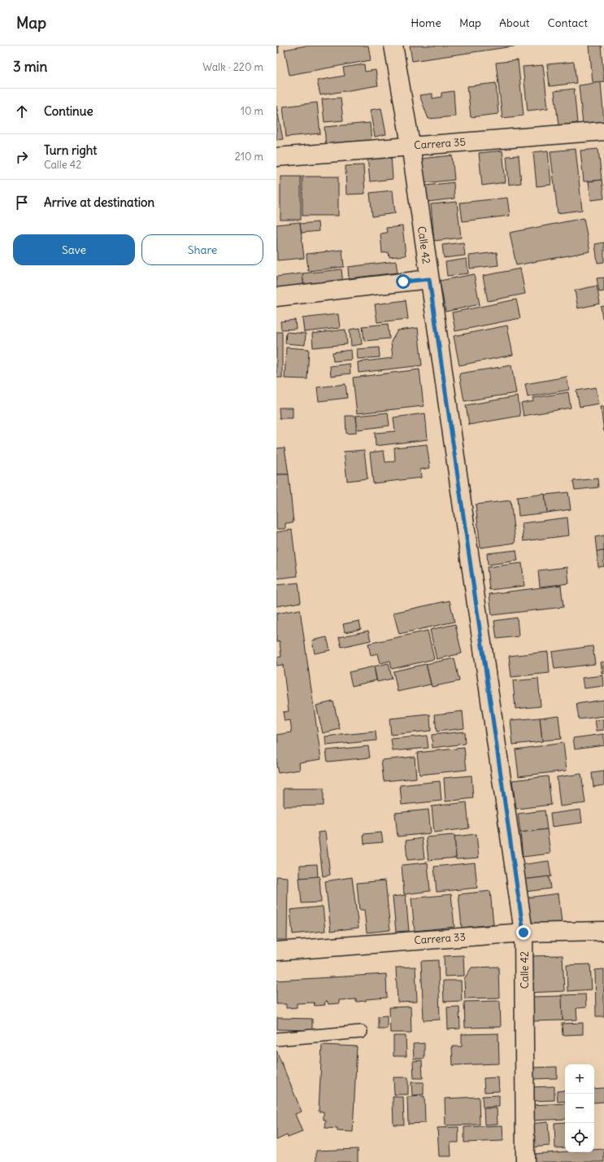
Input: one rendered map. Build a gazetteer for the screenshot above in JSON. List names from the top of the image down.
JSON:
{
  "streets": {
    "street": ["Carrera 35", "Calle 42", "Carrera 33"]
  },
  "crossings": [
    ["Carrera 35", "Calle 42"],
    ["Calle 42", "Carrera 33"]
  ],
  "page": {
    "header": "Map",
    "nav": [
      "Home",
      "Map",
      "About",
      "Contact"
    ],
    "heading": ["3 min", "Walk · 220 m"],
    "list": [
      ["Continue", "10 m"],
      ["Turn right", "Calle 42", "210 m"],
      "Arrive at destination"
    ],
    "buttons": ["Save", "Share"],
    "map_buttons": ["+", "−"]
  }
}
